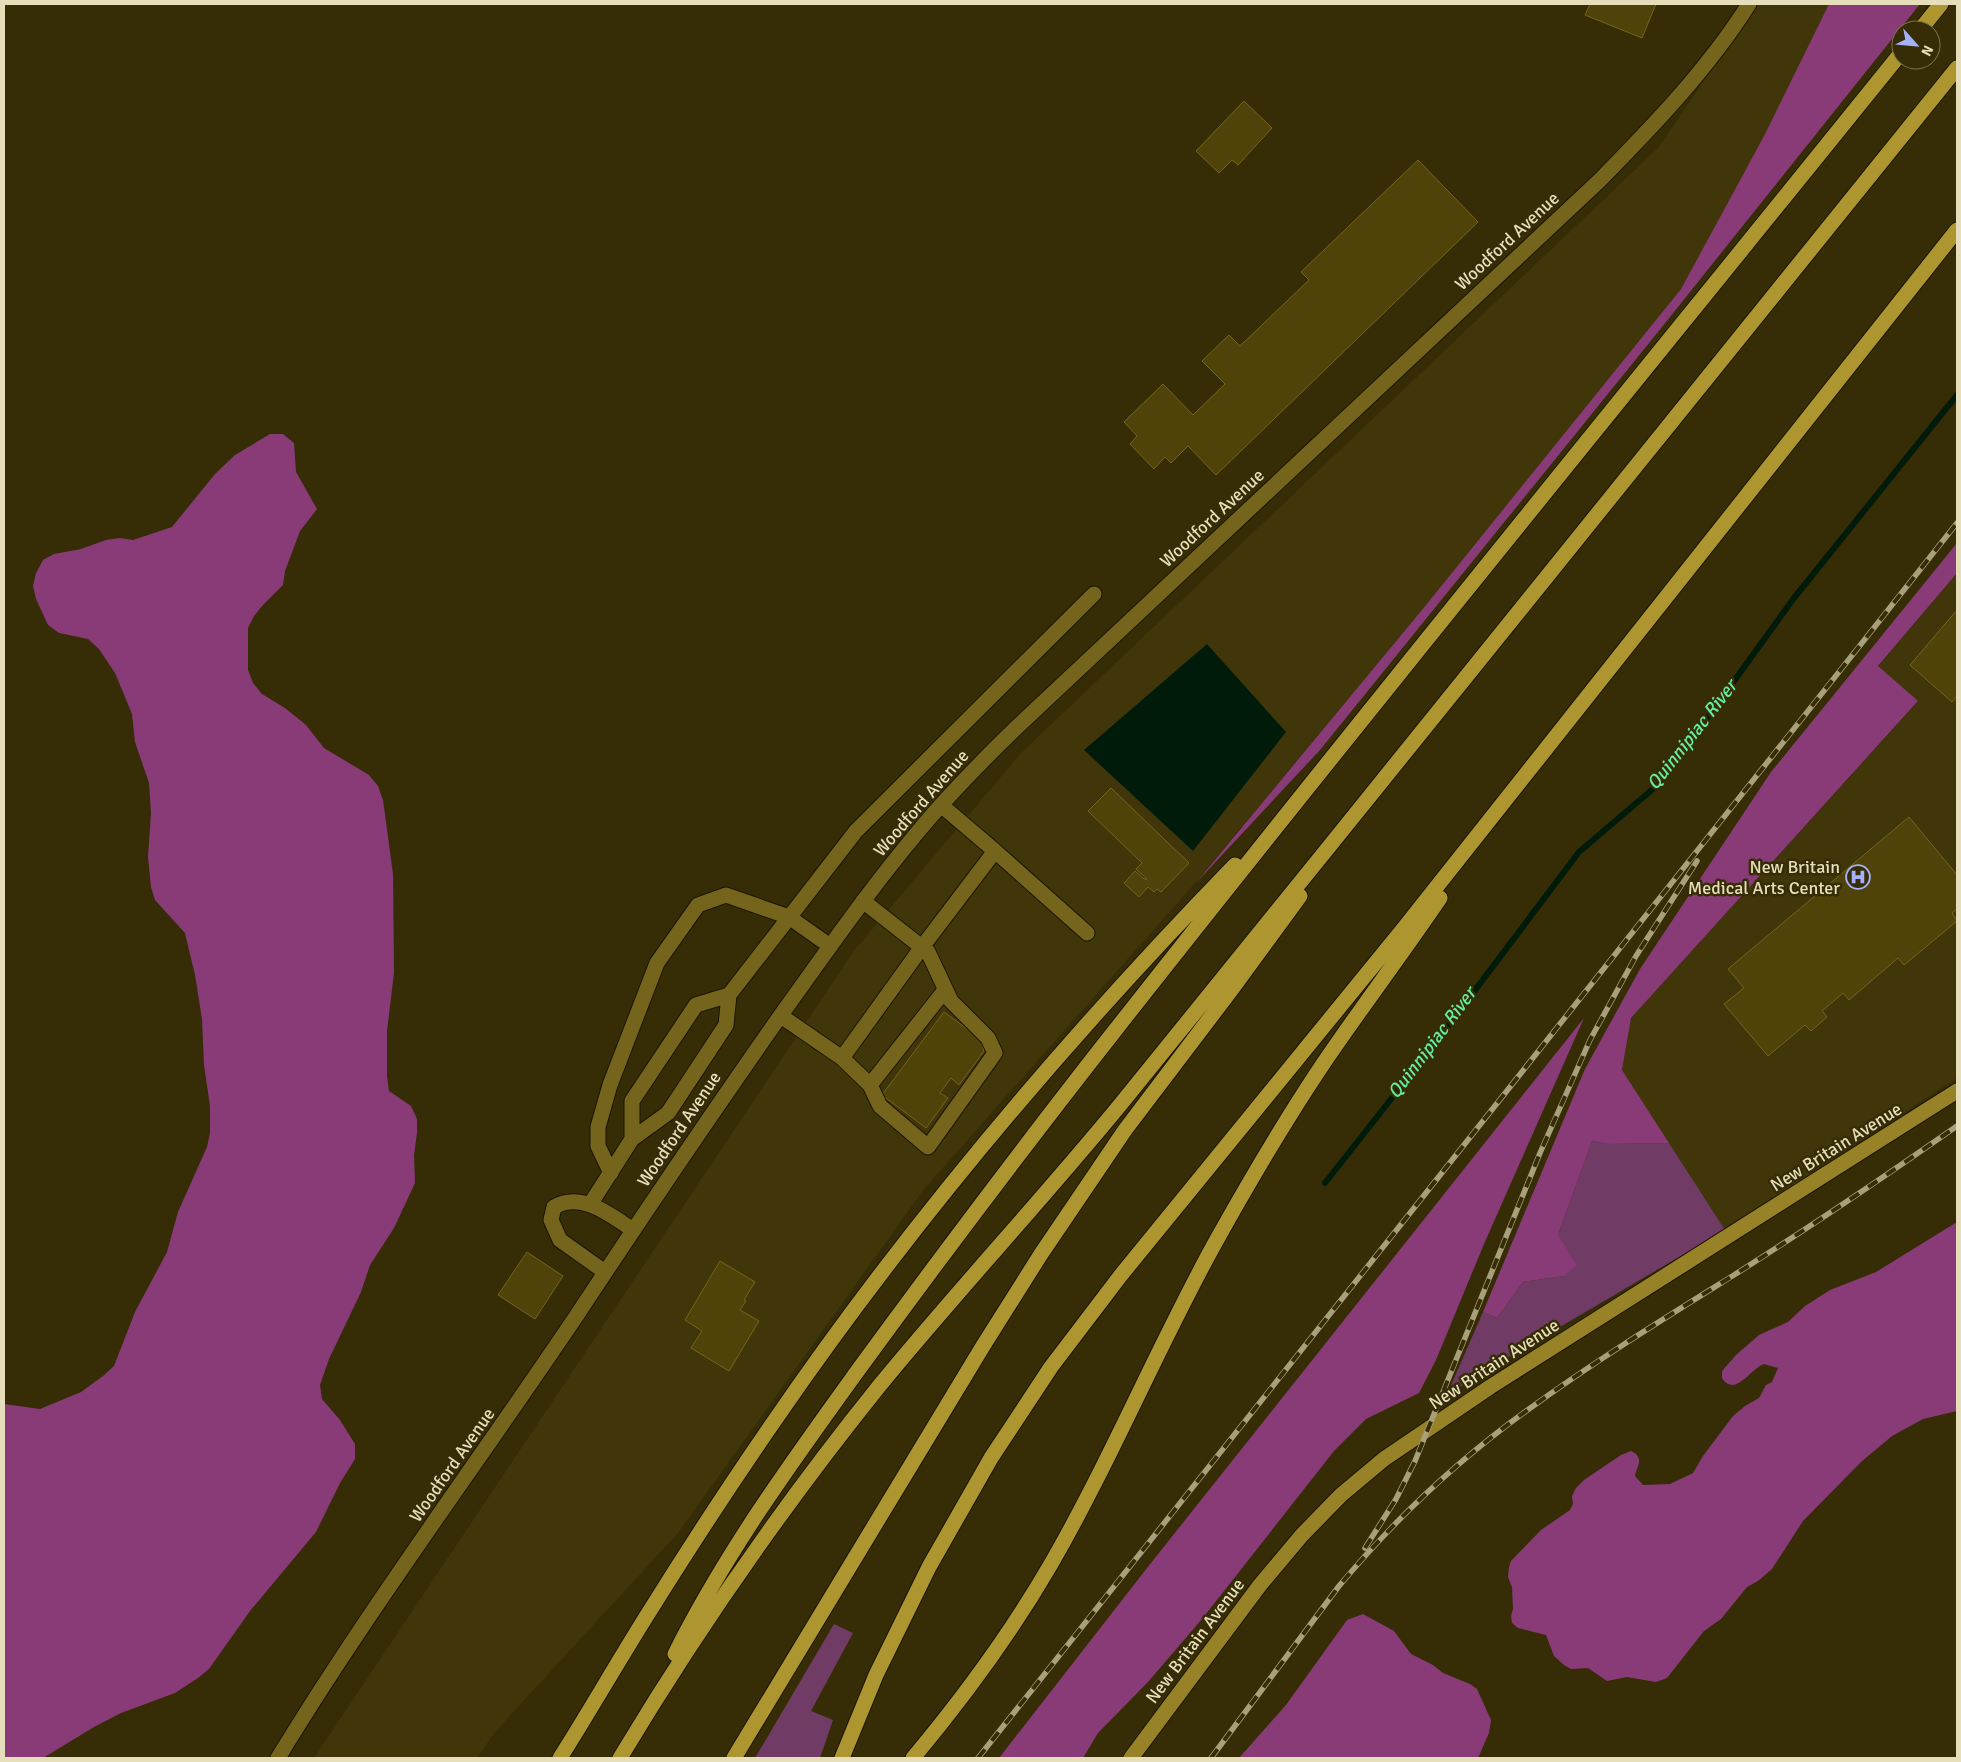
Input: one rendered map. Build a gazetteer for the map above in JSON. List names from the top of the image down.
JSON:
{
  "streets": {
    "main road": ["New Britain Avenue"],
    "street": ["Woodford Avenue"]
  },
  "water": ["Quinnipiac River"],
  "places": {
    "hospital": ["New Britain Medical Arts Center"]
  },
  "north": "bottom right"
}
